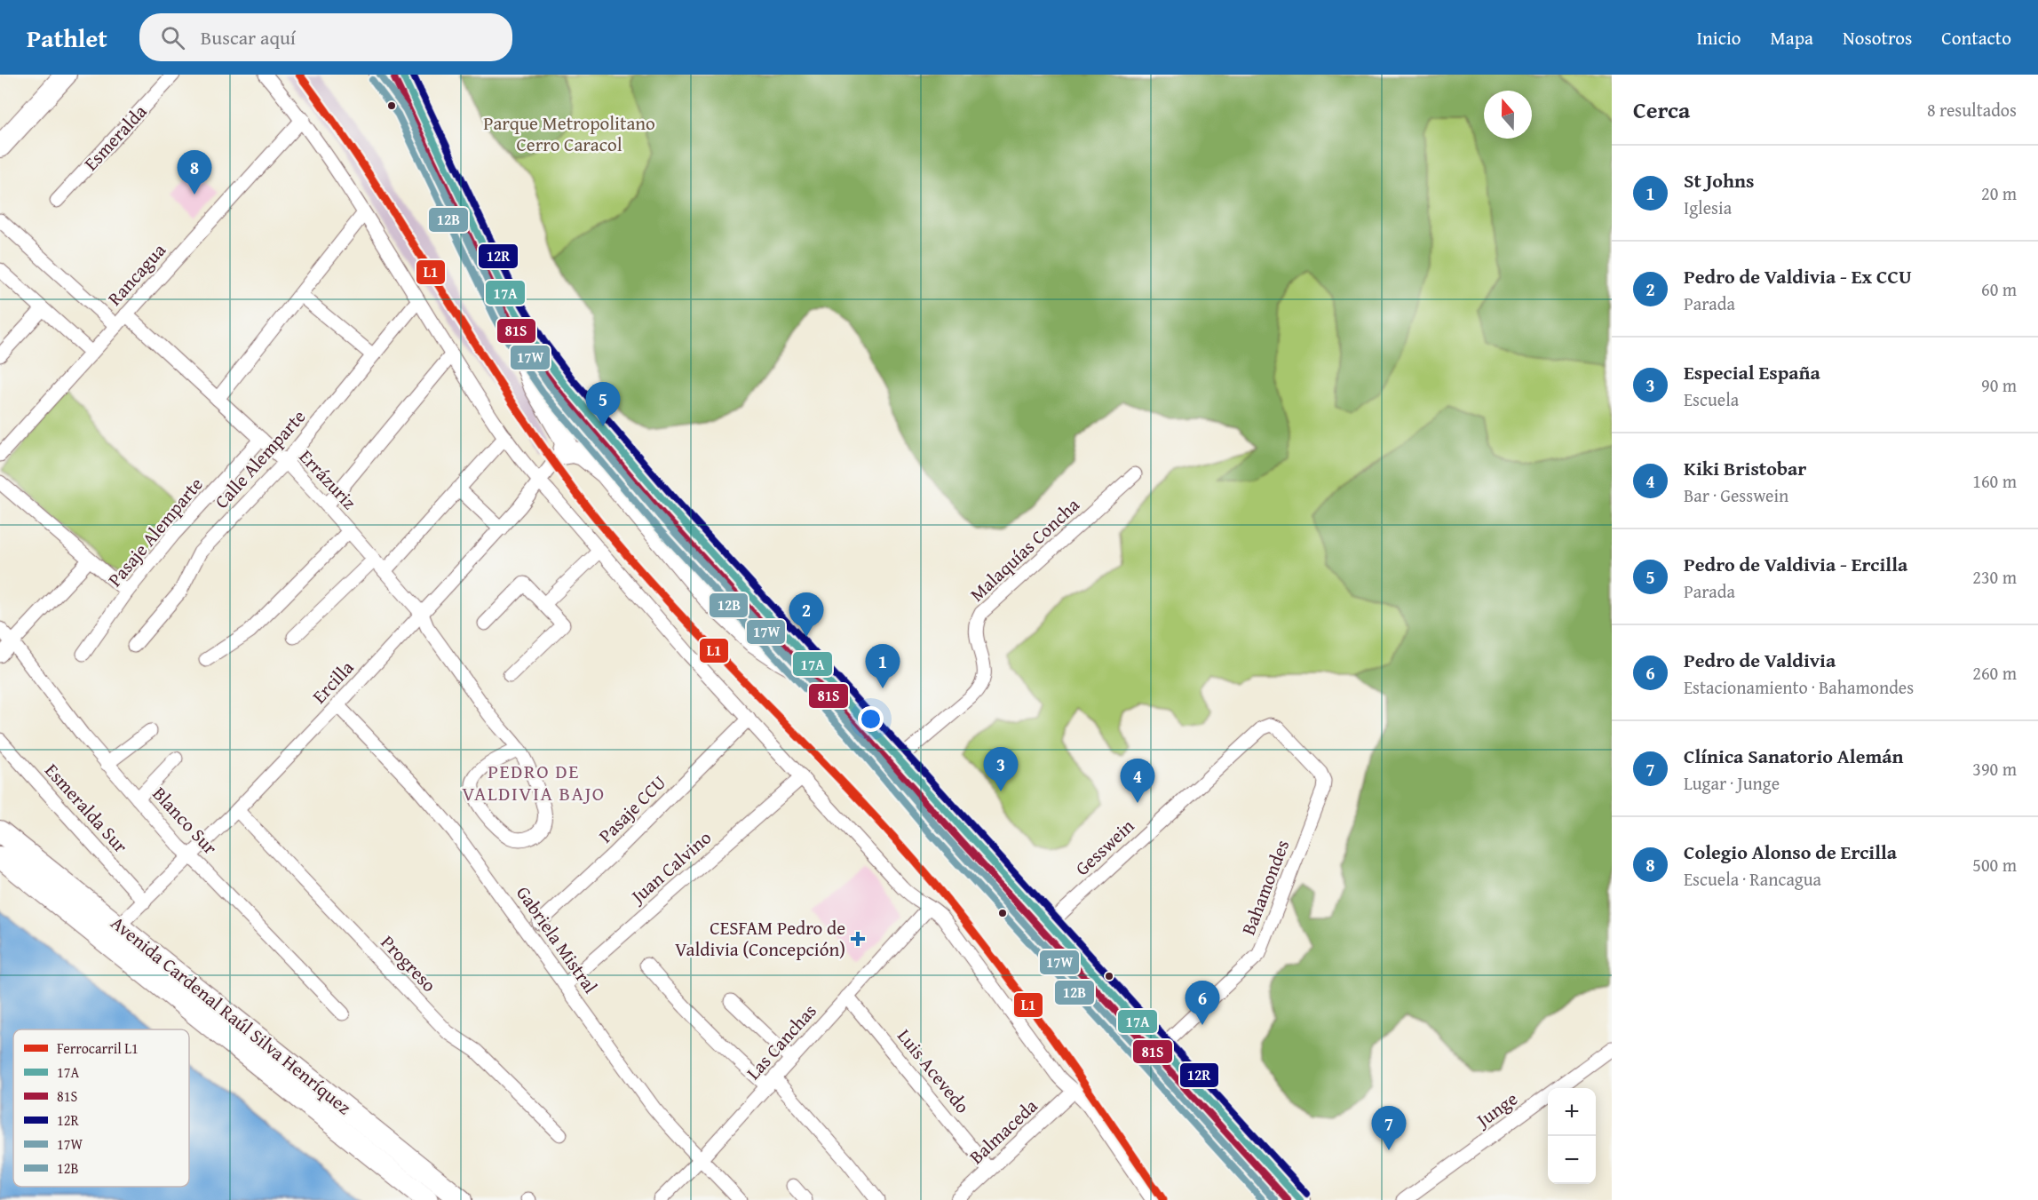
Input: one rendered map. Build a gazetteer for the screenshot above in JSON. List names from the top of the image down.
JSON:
{
  "streets": {
    "main road": ["Avenida Cardenal Raúl Silva Henríquez"],
    "street": [
      "Esmeralda",
      "Rancagua",
      "Calle Alemparte",
      "Errázuriz",
      "Pasaje Alemparte",
      "Malaquías Concha",
      "Ercilla",
      "Esmeralda Sur",
      "Pasaje CCU",
      "Blanco Sur",
      "Gesswein",
      "Juan Calvino",
      "Bahamondes",
      "Gabriela Mistral",
      "Progreso",
      "Las Canchas",
      "Luis Acevedo",
      "Junge",
      "Balmaceda"
    ]
  },
  "crossings": [
    ["Rancagua", "Errázuriz"],
    ["Calle Alemparte", "Errázuriz"],
    ["Errázuriz", "Pasaje Alemparte"],
    ["Errázuriz", "Ercilla"],
    ["Ercilla", "Esmeralda Sur"],
    ["Ercilla", "Blanco Sur"],
    ["Ercilla", "Gabriela Mistral"],
    ["Ercilla", "Progreso"],
    ["Ercilla", "Avenida Cardenal Raúl Silva Henríquez"],
    ["Gesswein", "Bahamondes"],
    ["Juan Calvino", "Gabriela Mistral"],
    ["Gabriela Mistral", "Las Canchas"],
    ["Las Canchas", "Luis Acevedo"],
    ["Luis Acevedo", "Balmaceda"]
  ],
  "districts": ["PEDRO DE VALDIVIA BAJO"],
  "parks": ["Parque Metropolitano Cerro Caracol"],
  "places": {
    "health": ["CESFAM Pedro de Valdivia (Concepción)"]
  },
  "lines": [
    "rail line L1",
    "transit line 17A",
    "transit line 12R",
    "transit line 17W",
    "transit line 81S",
    "transit line 12B"
  ],
  "legend": [
    "Ferrocarril L1",
    "17A",
    "81S",
    "12R",
    "17W",
    "12B"
  ],
  "north": "top",
  "page": {
    "header": "Pathlet",
    "search": "Buscar aquí",
    "nav": [
      "Inicio",
      "Mapa",
      "Nosotros",
      "Contacto"
    ],
    "heading": ["Cerca", "8 resultados"],
    "list": [
      {
        "mark": "1",
        "name": "St Johns",
        "note": "Iglesia",
        "value": "20 m"
      },
      {
        "mark": "2",
        "name": "Pedro de Valdivia - Ex CCU",
        "note": "Parada",
        "value": "60 m"
      },
      {
        "mark": "3",
        "name": "Especial España",
        "note": "Escuela",
        "value": "90 m"
      },
      {
        "mark": "4",
        "name": "Kiki Bristobar",
        "note": "Bar · Gesswein",
        "value": "160 m"
      },
      {
        "mark": "5",
        "name": "Pedro de Valdivia - Ercilla",
        "note": "Parada",
        "value": "230 m"
      },
      {
        "mark": "6",
        "name": "Pedro de Valdivia",
        "note": "Estacionamiento · Bahamondes",
        "value": "260 m"
      },
      {
        "mark": "7",
        "name": "Clínica Sanatorio Alemán",
        "note": "Lugar · Junge",
        "value": "390 m"
      },
      {
        "mark": "8",
        "name": "Colegio Alonso de Ercilla",
        "note": "Escuela · Rancagua",
        "value": "500 m"
      }
    ],
    "pins": [
      "8",
      "5",
      "2",
      "1",
      "3",
      "4",
      "6",
      "7"
    ],
    "map_buttons": ["+", "−"]
  }
}
